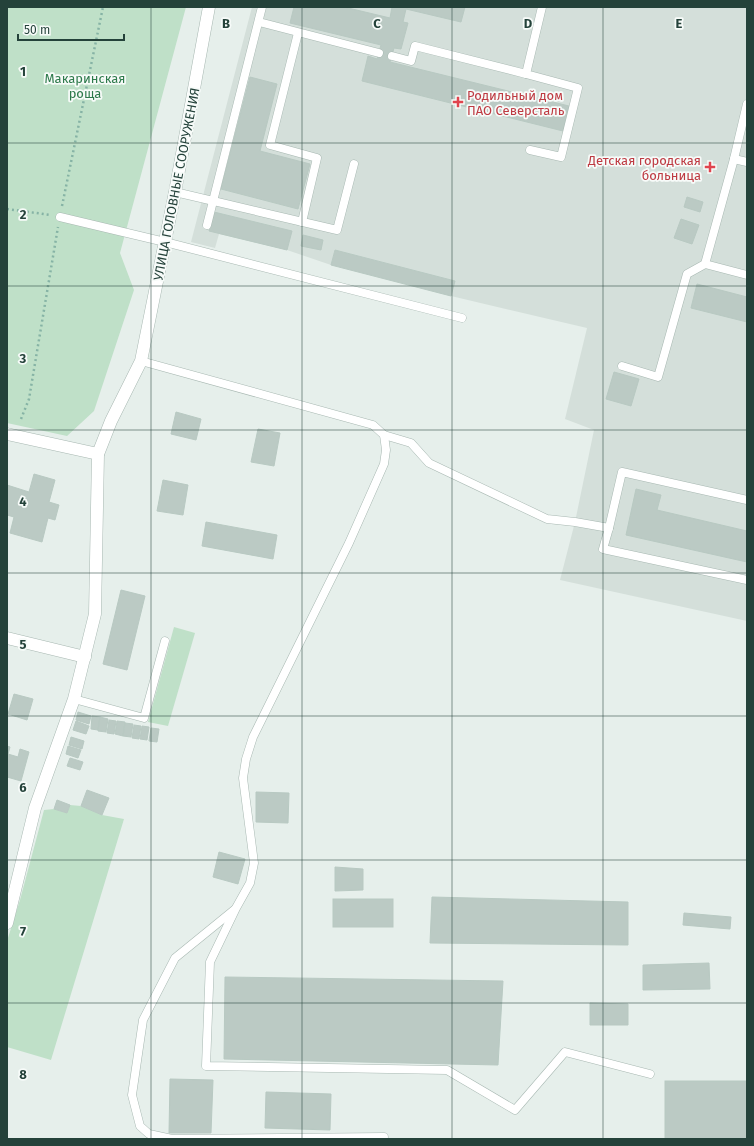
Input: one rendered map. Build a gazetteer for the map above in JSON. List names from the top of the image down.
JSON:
{
  "streets": {
    "street": ["УЛИЦА ГОЛОВНЫЕ СООРУЖЕНИЯ"]
  },
  "parks": ["Макаринская роща"],
  "places": {
    "health": ["Родильный дом ПАО Северсталь", "Детская городская больница"]
  },
  "scale_bar": "50 m",
  "grid": {
    "columns": [
      "B",
      "C",
      "D",
      "E"
    ],
    "rows": [
      "1",
      "2",
      "3",
      "4",
      "5",
      "6",
      "7",
      "8"
    ]
  }
}
